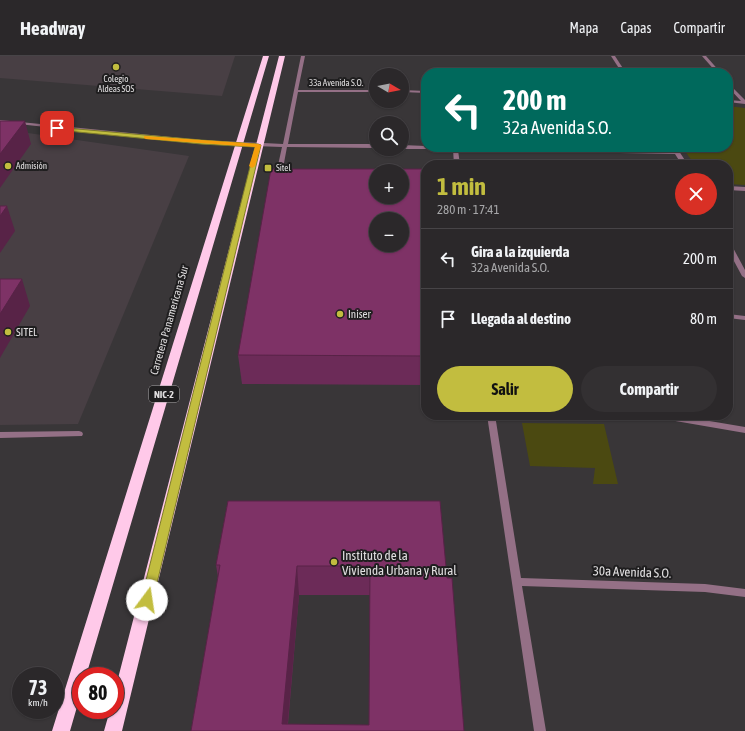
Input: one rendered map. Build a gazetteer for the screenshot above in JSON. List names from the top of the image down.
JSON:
{
  "streets": {
    "highway": ["Carretera Panamericana Sur", "NIC-2"],
    "street": ["33a Avenida S.O.", "30a Avenida S.O."]
  },
  "places": {
    "other": [
      "Colegio Aldeas SOS",
      "Admisión",
      "Iniser",
      "SITEL",
      "Instituto de la Vivienda Urbana y Rural"
    ],
    "transit": ["Sitel"]
  },
  "north": "right",
  "page": {
    "header": "Headway",
    "nav": ["Mapa", "Capas", "Compartir"],
    "map_buttons": ["+", "−"],
    "turn": ["200 m", "32a Avenida S.O."],
    "heading": ["1 min", "280 m · 17:41"],
    "list": [
      {
        "name": "Gira a la izquierda",
        "note": "32a Avenida S.O.",
        "value": "200 m"
      },
      {
        "name": "Llegada al destino",
        "value": "80 m"
      }
    ],
    "buttons": ["Salir", "Compartir"],
    "speed": "73 km/h",
    "limit": "80"
  }
}
